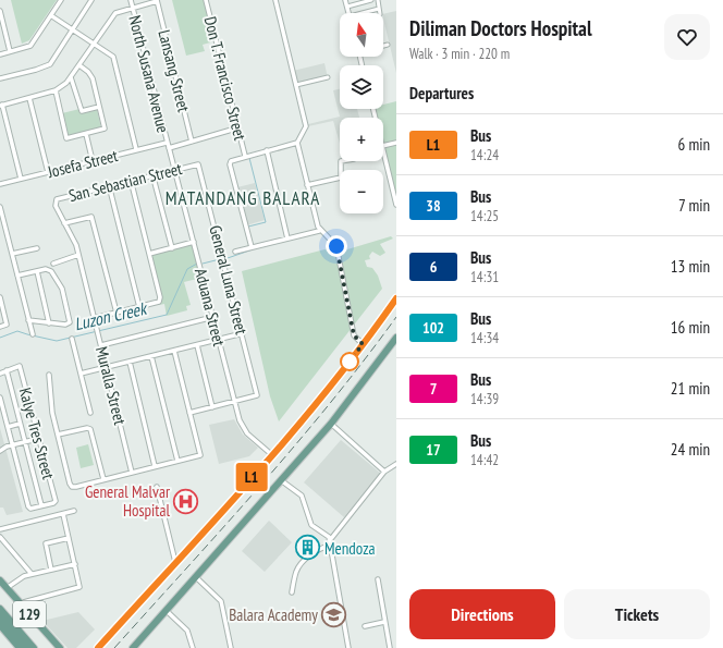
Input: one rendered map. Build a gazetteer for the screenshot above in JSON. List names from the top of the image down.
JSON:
{
  "streets": {
    "main road": ["129"],
    "street": [
      "Lansang Street",
      "North Susana Avenue",
      "Don T. Francisco Street",
      "Josefa Street",
      "San Sebastian Street",
      "General Luna Street",
      "Aduana Street",
      "Muralla Street",
      "Kalye Tres Street"
    ]
  },
  "crossings": [
    ["North Susana Avenue", "Josefa Street"],
    ["North Susana Avenue", "Aduana Street"],
    ["San Sebastian Street", "General Luna Street"],
    ["San Sebastian Street", "Aduana Street"],
    ["San Sebastian Street", "Muralla Street"],
    ["General Luna Street", "Aduana Street"]
  ],
  "districts": ["MATANDANG BALARA"],
  "water": ["Luzon Creek"],
  "places": {
    "hospital": ["General Malvar Hospital"],
    "building": ["Mendoza"],
    "school or university": ["Balara Academy"]
  },
  "lines": ["bus line L1"],
  "north": "top",
  "page": {
    "on_map": "L1",
    "heading": [
      ["Diliman Doctors Hospital", "Walk · 3 min · 220 m"],
      "Departures"
    ],
    "map_buttons": ["+", "−"],
    "list": [
      {
        "mark": "L1",
        "name": "Bus",
        "note": "14:24",
        "value": "6 min"
      },
      {
        "mark": "38",
        "name": "Bus",
        "note": "14:25",
        "value": "7 min"
      },
      {
        "mark": "6",
        "name": "Bus",
        "note": "14:31",
        "value": "13 min"
      },
      {
        "mark": "102",
        "name": "Bus",
        "note": "14:34",
        "value": "16 min"
      },
      {
        "mark": "7",
        "name": "Bus",
        "note": "14:39",
        "value": "21 min"
      },
      {
        "mark": "17",
        "name": "Bus",
        "note": "14:42",
        "value": "24 min"
      }
    ],
    "buttons": ["Directions", "Tickets"]
  }
}
